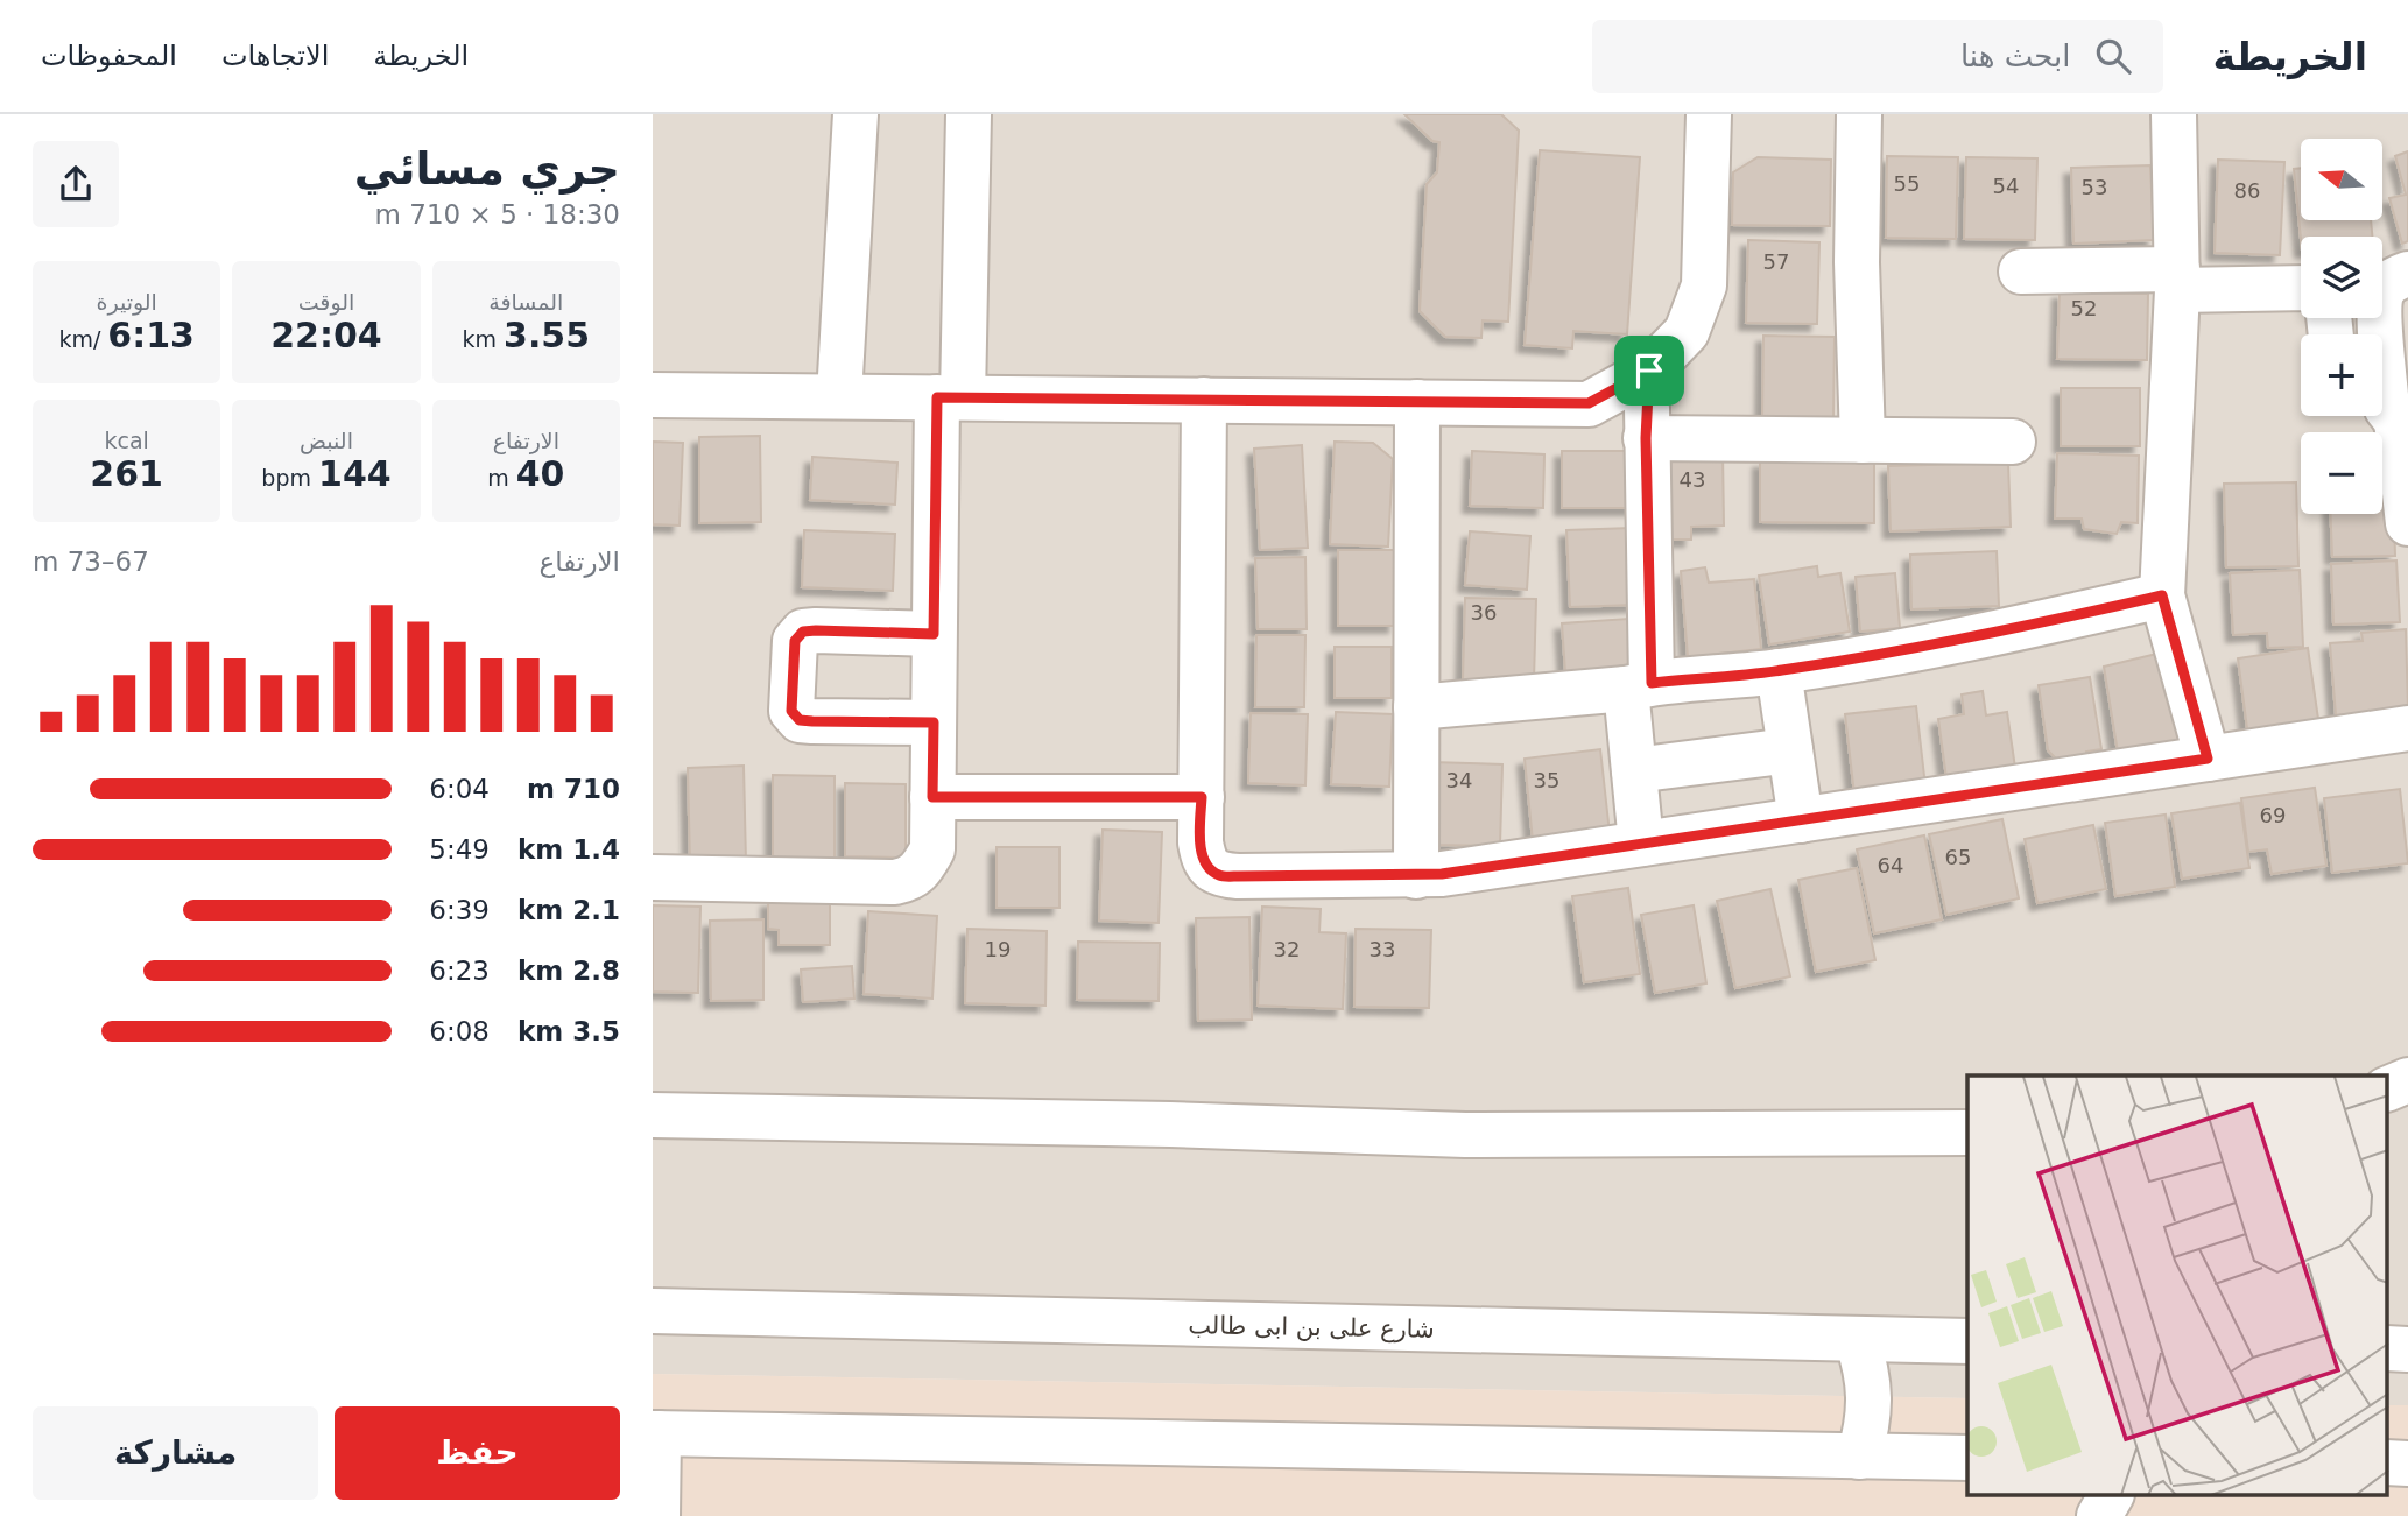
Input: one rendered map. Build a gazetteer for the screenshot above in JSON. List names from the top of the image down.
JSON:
{
  "streets": {
    "street": ["شارع على بن ابى طالب"]
  },
  "house_numbers": [
    "55",
    "54",
    "53",
    "86",
    "57",
    "52",
    "43",
    "36",
    "34",
    "35",
    "69",
    "65",
    "64",
    "19",
    "32",
    "33"
  ],
  "north": "left",
  "page": {
    "header": "الخريطة",
    "search": "ابحث هنا",
    "nav": ["الخريطة", "الاتجاهات", "المحفوظات"],
    "heading": ["جري مسائي", "18:30 · 5 × 710 m"],
    "map_buttons": ["+", "−"],
    "stats": [
      ["المسافة", "3.55 km"],
      ["الوقت", "22:04"],
      ["الوتيرة", "6:13 /km"],
      ["الارتفاع", "40 m"],
      ["النبض", "144 bpm"],
      ["kcal", "261"]
    ],
    "chart": ["الارتفاع", "67–73 m"],
    "list": [
      {
        "name": "710 m",
        "note": "6:04"
      },
      {
        "name": "1.4 km",
        "note": "5:49"
      },
      {
        "name": "2.1 km",
        "note": "6:39"
      },
      {
        "name": "2.8 km",
        "note": "6:23"
      },
      {
        "name": "3.5 km",
        "note": "6:08"
      }
    ],
    "buttons": ["حفظ", "مشاركة"]
  }
}
